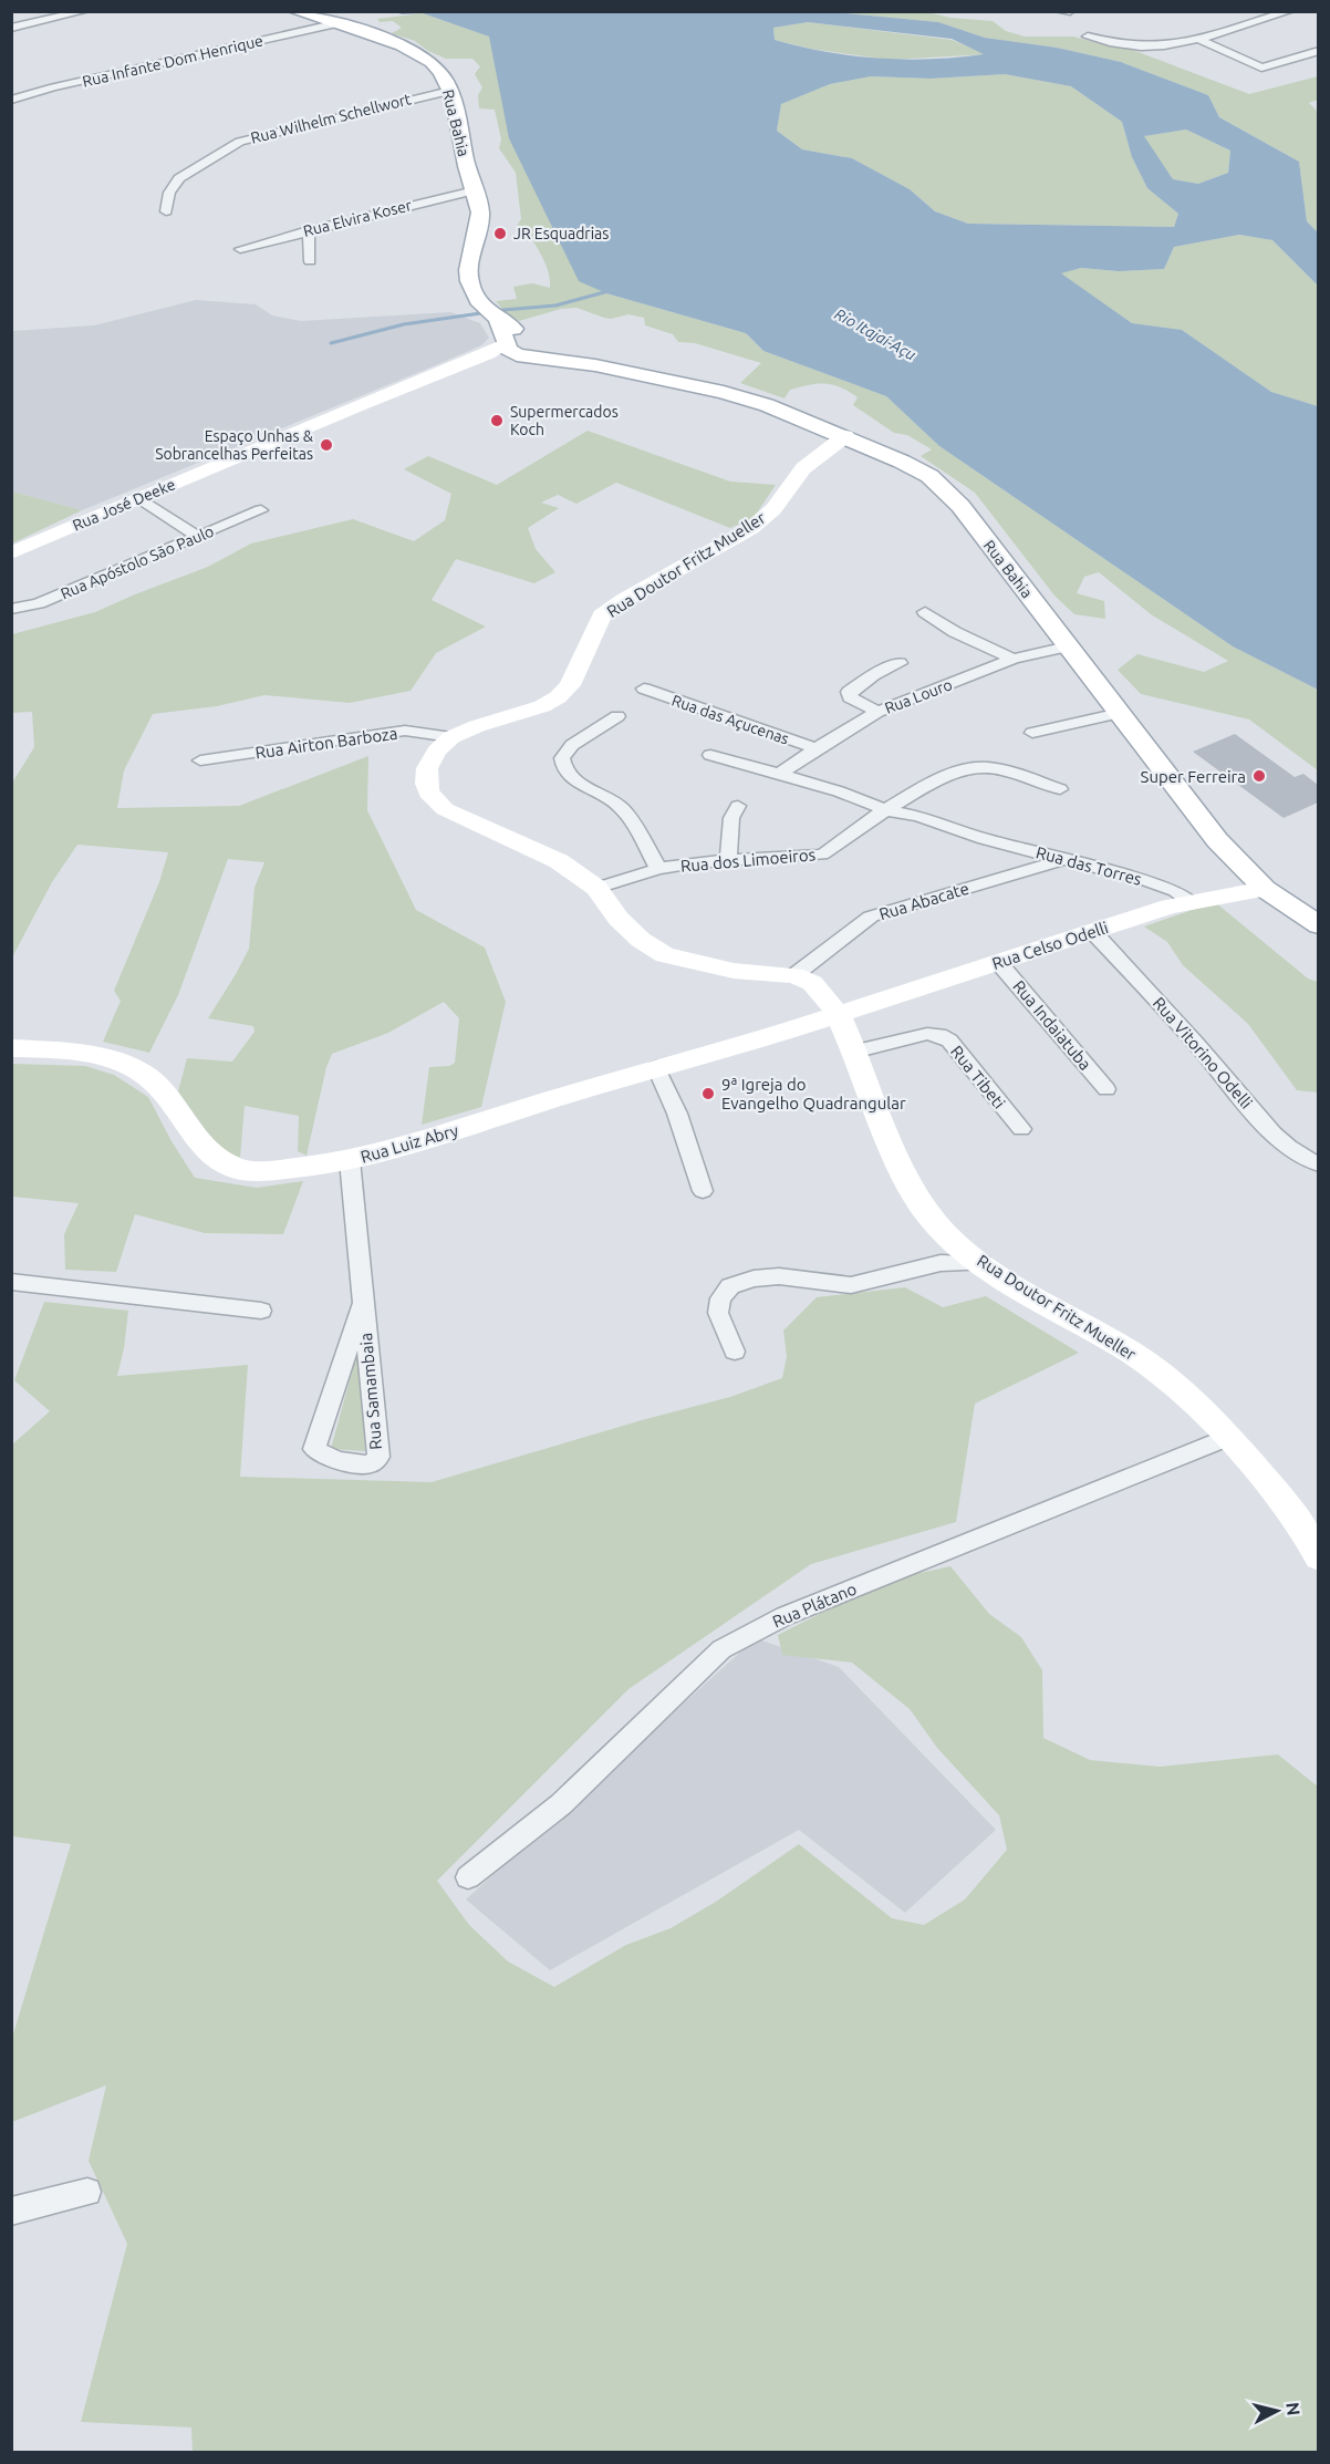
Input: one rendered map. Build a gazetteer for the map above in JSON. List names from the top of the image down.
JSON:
{
  "streets": {
    "main road": ["Rua Bahia"],
    "street": [
      "Rua Infante Dom Henrique",
      "Rua Wilhelm Schellwort",
      "Rua Elvira Koser",
      "Rua José Deeke",
      "Rua Apóstolo São Paulo",
      "Rua Doutor Fritz Mueller",
      "Rua Louro",
      "Rua das Açucenas",
      "Rua Airton Barboza",
      "Rua dos Limoeiros",
      "Rua das Torres",
      "Rua Abacate",
      "Rua Celso Odelli",
      "Rua Indaiatuba",
      "Rua Vitorino Odelli",
      "Rua Tibeti",
      "Rua Luiz Abry",
      "Rua Samambaia",
      "Rua Plátano"
    ]
  },
  "crossings": [
    ["Rua Infante Dom Henrique", "Rua Bahia"],
    ["Rua Wilhelm Schellwort", "Rua Bahia"],
    ["Rua Bahia", "Rua Elvira Koser"],
    ["Rua Bahia", "Rua José Deeke"],
    ["Rua Bahia", "Rua Doutor Fritz Mueller"],
    ["Rua Bahia", "Rua Louro"],
    ["Rua Bahia", "Rua Celso Odelli"],
    ["Rua Doutor Fritz Mueller", "Rua Airton Barboza"],
    ["Rua Doutor Fritz Mueller", "Rua dos Limoeiros"],
    ["Rua Doutor Fritz Mueller", "Rua Abacate"],
    ["Rua Doutor Fritz Mueller", "Rua Celso Odelli"],
    ["Rua Doutor Fritz Mueller", "Rua Tibeti"],
    ["Rua Doutor Fritz Mueller", "Rua Luiz Abry"],
    ["Rua Doutor Fritz Mueller", "Rua Plátano"],
    ["Rua Louro", "Rua das Açucenas"],
    ["Rua Louro", "Rua das Torres"],
    ["Rua dos Limoeiros", "Rua das Torres"],
    ["Rua das Torres", "Rua Abacate"],
    ["Rua das Torres", "Rua Celso Odelli"],
    ["Rua Celso Odelli", "Rua Indaiatuba"],
    ["Rua Celso Odelli", "Rua Vitorino Odelli"],
    ["Rua Celso Odelli", "Rua Luiz Abry"],
    ["Rua Luiz Abry", "Rua Samambaia"]
  ],
  "water": ["Rio Itajaí-Açu"],
  "places": [
    "JR Esquadrias",
    "Supermercados Koch",
    "Espaço Unhas & Sobrancelhas Perfeitas",
    "Super Ferreira",
    "9ª Igreja do Evangelho Quadrangular"
  ],
  "north": "right"
}
